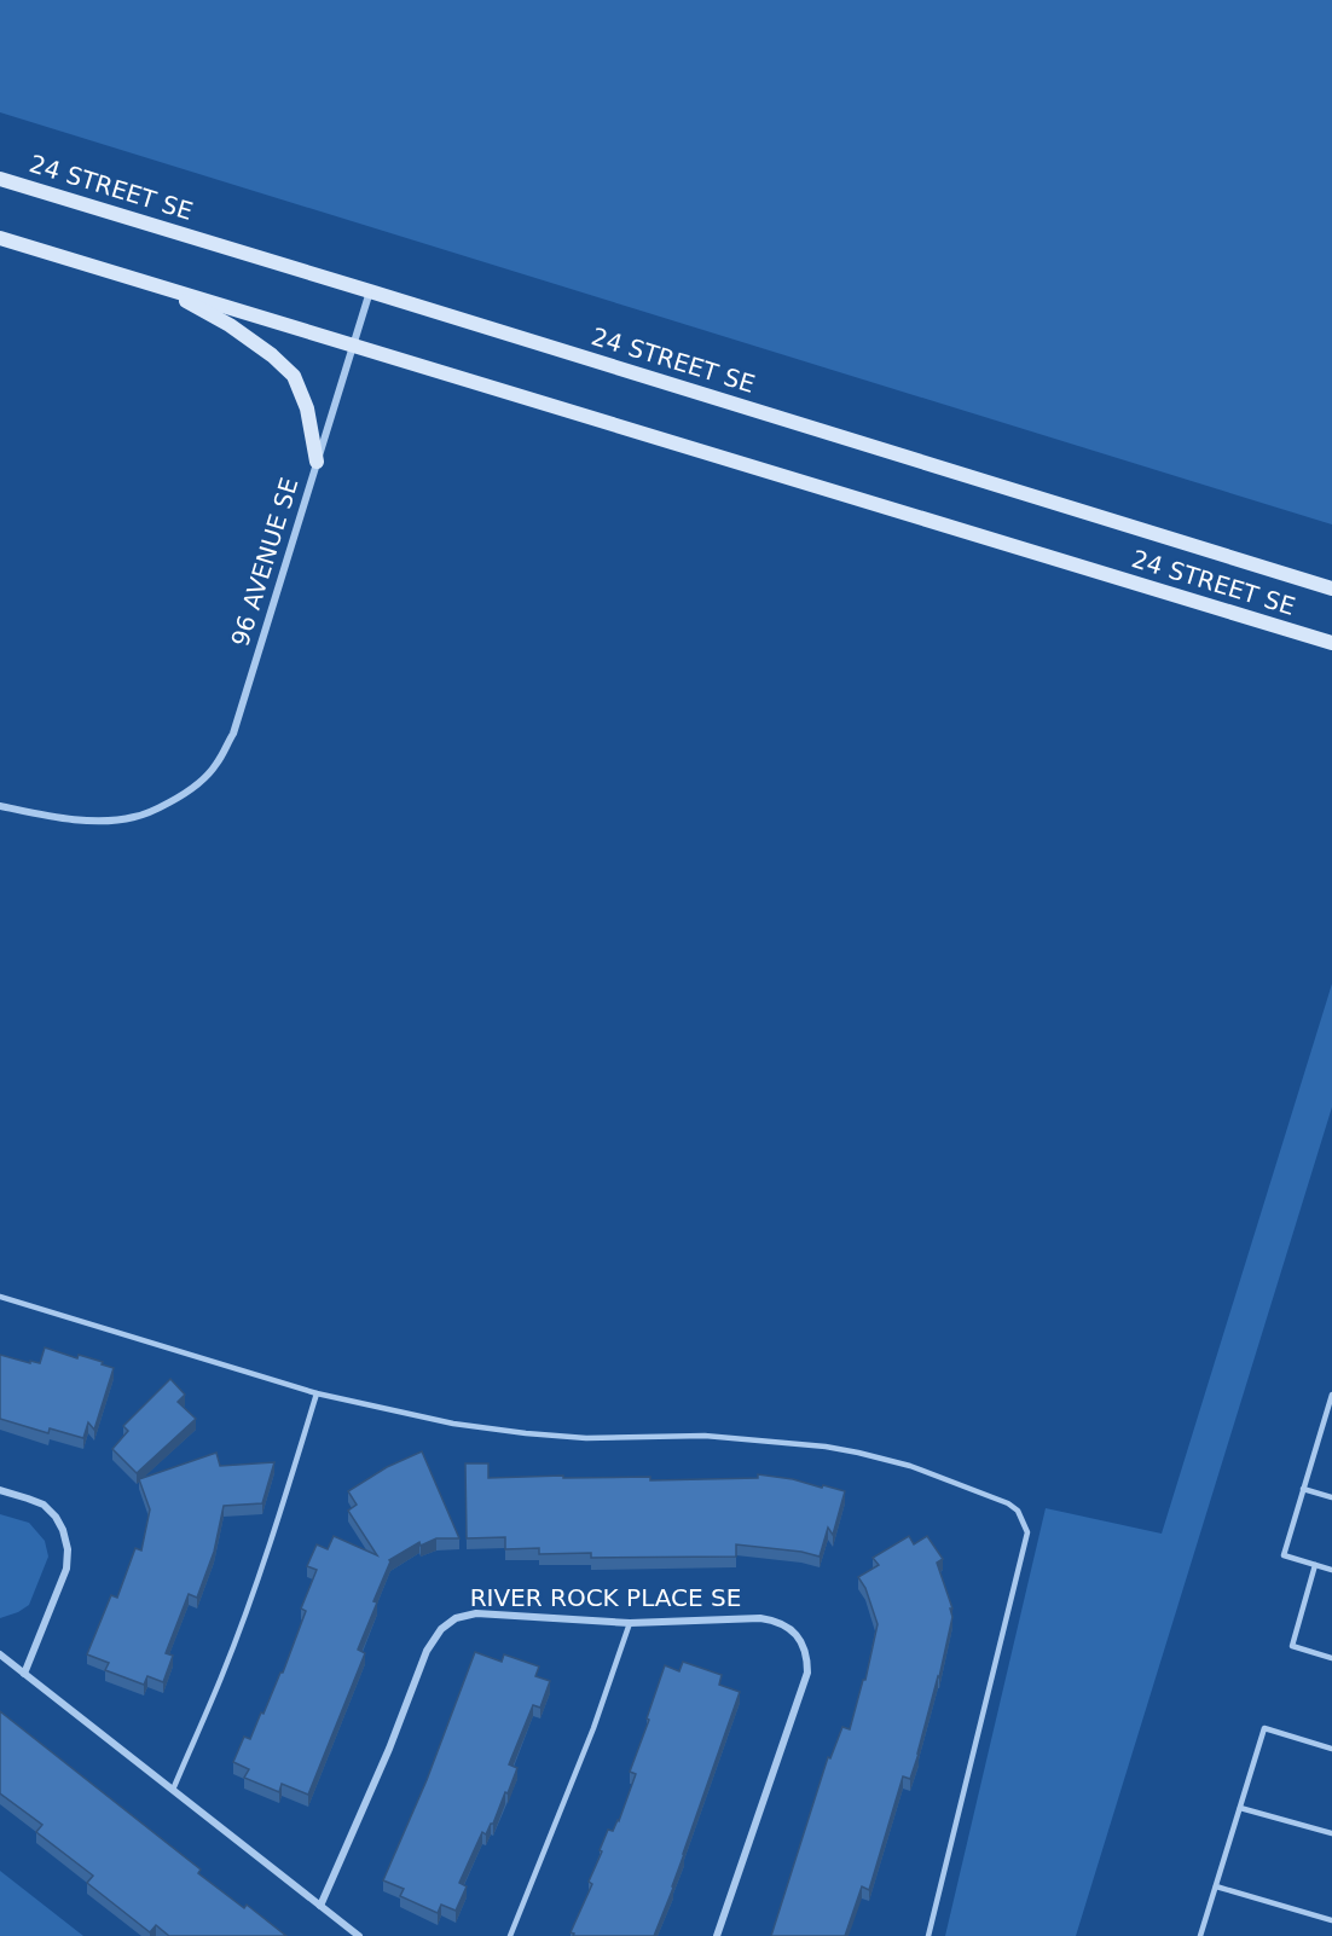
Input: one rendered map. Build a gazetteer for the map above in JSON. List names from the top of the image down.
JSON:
{
  "streets": {
    "main road": ["24 STREET SE"],
    "street": ["96 AVENUE SE", "RIVER ROCK PLACE SE"]
  },
  "crossings": [
    ["24 STREET SE", "96 AVENUE SE"]
  ]
}
